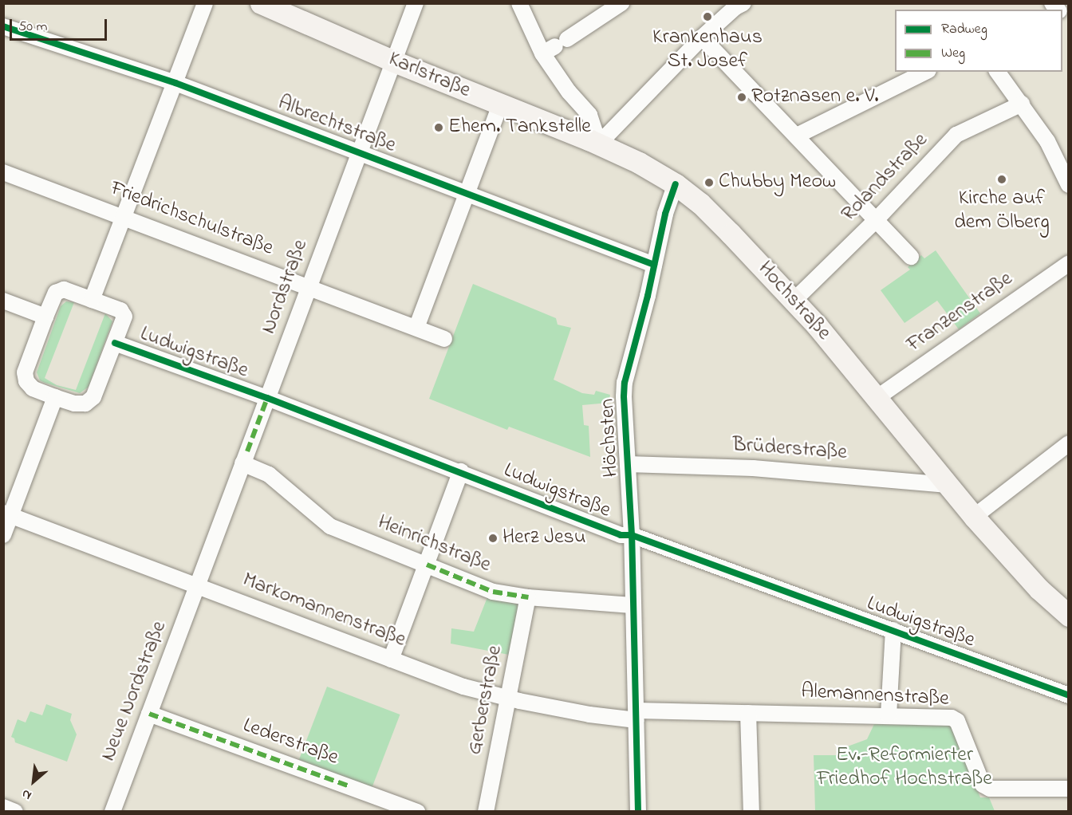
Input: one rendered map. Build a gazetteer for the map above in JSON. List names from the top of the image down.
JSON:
{
  "streets": {
    "main road": ["Karlstraße", "Hochstraße"],
    "street": [
      "Albrechtstraße",
      "Rolandstraße",
      "Friedrichschulstraße",
      "Nordstraße",
      "Franzenstraße",
      "Ludwigstraße",
      "Höchsten",
      "Brüderstraße",
      "Heinrichstraße",
      "Markomannenstraße",
      "Neue Nordstraße",
      "Alemannenstraße",
      "Gerberstraße",
      "Lederstraße"
    ]
  },
  "crossings": [
    ["Karlstraße", "Nordstraße"],
    ["Karlstraße", "Hochstraße"],
    ["Albrechtstraße", "Nordstraße"],
    ["Albrechtstraße", "Höchsten"],
    ["Rolandstraße", "Hochstraße"],
    ["Friedrichschulstraße", "Nordstraße"],
    ["Nordstraße", "Ludwigstraße"],
    ["Nordstraße", "Heinrichstraße"],
    ["Nordstraße", "Markomannenstraße"],
    ["Nordstraße", "Neue Nordstraße"],
    ["Hochstraße", "Franzenstraße"],
    ["Hochstraße", "Höchsten"],
    ["Hochstraße", "Brüderstraße"],
    ["Ludwigstraße", "Höchsten"],
    ["Höchsten", "Brüderstraße"],
    ["Höchsten", "Heinrichstraße"],
    ["Höchsten", "Markomannenstraße"],
    ["Höchsten", "Alemannenstraße"],
    ["Heinrichstraße", "Gerberstraße"],
    ["Markomannenstraße", "Neue Nordstraße"],
    ["Markomannenstraße", "Alemannenstraße"],
    ["Markomannenstraße", "Gerberstraße"],
    ["Neue Nordstraße", "Lederstraße"]
  ],
  "parks": ["Ev.-Reformierter Friedhof Hochstraße"],
  "places": [
    "Krankenhaus St. Josef",
    "Rotznasen e. V.",
    "Ehem. Tankstelle",
    "Kirche auf dem Ölberg",
    "Chubby Meow",
    "Herz Jesu"
  ],
  "legend": ["Radweg", "Weg"],
  "scale_bar": "50 m",
  "north": "bottom left"
}
